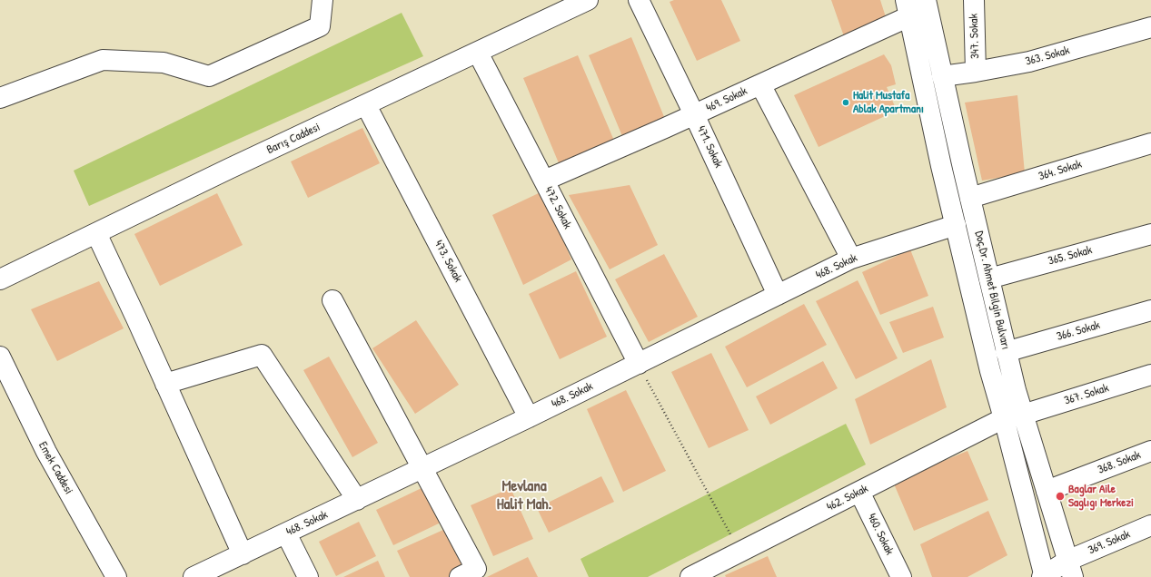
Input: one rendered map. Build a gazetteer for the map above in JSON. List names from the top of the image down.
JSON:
{
  "streets": {
    "street": [
      "347. Sokak",
      "363. Sokak",
      "469. Sokak",
      "Barış Caddesi",
      "471. Sokak",
      "364. Sokak",
      "472. Sokak",
      "365. Sokak",
      "473. Sokak",
      "468. Sokak",
      "Doç.Dr. Ahmet Bilgin Bulvarı",
      "366. Sokak",
      "367. Sokak",
      "368. Sokak",
      "Emek Caddesi",
      "462. Sokak",
      "460. Sokak",
      "369. Sokak"
    ]
  },
  "crossings": [
    ["347. Sokak", "363. Sokak"],
    ["363. Sokak", "Doç.Dr. Ahmet Bilgin Bulvarı"],
    ["469. Sokak", "471. Sokak"],
    ["469. Sokak", "472. Sokak"],
    ["469. Sokak", "Doç.Dr. Ahmet Bilgin Bulvarı"],
    ["Barış Caddesi", "472. Sokak"],
    ["Barış Caddesi", "473. Sokak"],
    ["471. Sokak", "468. Sokak"],
    ["364. Sokak", "Doç.Dr. Ahmet Bilgin Bulvarı"],
    ["472. Sokak", "468. Sokak"],
    ["365. Sokak", "Doç.Dr. Ahmet Bilgin Bulvarı"],
    ["473. Sokak", "468. Sokak"],
    ["468. Sokak", "Doç.Dr. Ahmet Bilgin Bulvarı"],
    ["Doç.Dr. Ahmet Bilgin Bulvarı", "366. Sokak"],
    ["Doç.Dr. Ahmet Bilgin Bulvarı", "367. Sokak"],
    ["Doç.Dr. Ahmet Bilgin Bulvarı", "368. Sokak"],
    ["Doç.Dr. Ahmet Bilgin Bulvarı", "462. Sokak"],
    ["Doç.Dr. Ahmet Bilgin Bulvarı", "369. Sokak"],
    ["367. Sokak", "462. Sokak"],
    ["462. Sokak", "460. Sokak"]
  ],
  "districts": ["Mevlana Halit Mah."],
  "places": ["Halit Mustafa Ablak Apartmanı", "Baglar Aile Saglıgı Merkezi"]
}
